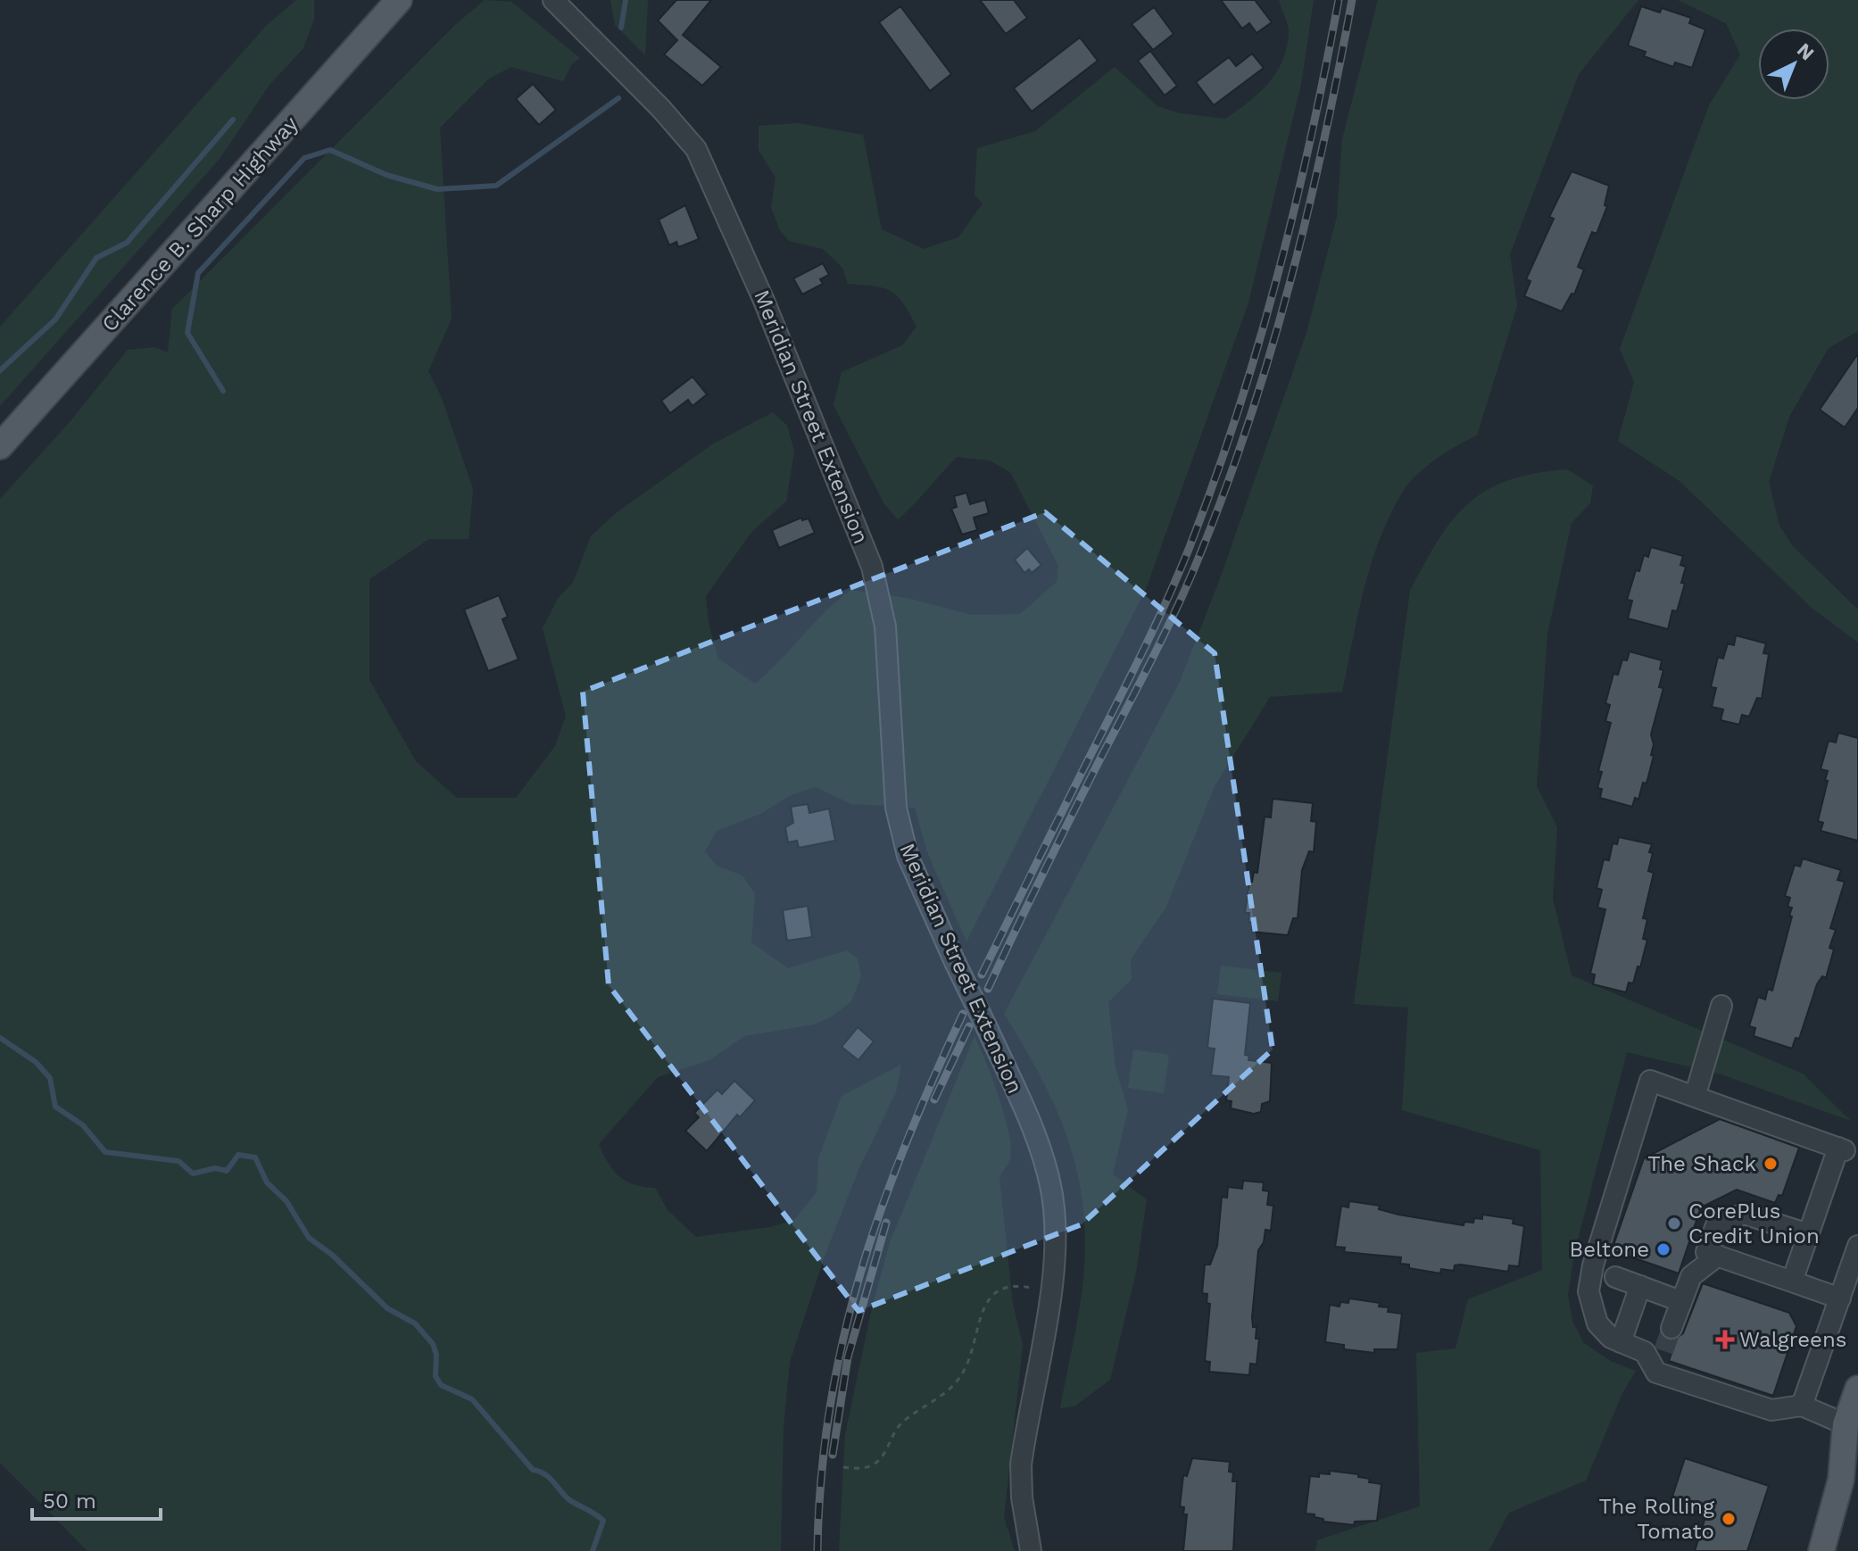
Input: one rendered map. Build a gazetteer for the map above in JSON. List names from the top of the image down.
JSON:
{
  "streets": {
    "main road": ["Clarence B. Sharp Highway"],
    "street": ["Meridian Street Extension"]
  },
  "places": {
    "other": [
      "The Shack",
      "CorePlus Credit Union",
      "Beltone",
      "The Rolling Tomato"
    ],
    "health": ["Walgreens"]
  },
  "scale_bar": "50 m",
  "north": "top right"
}
